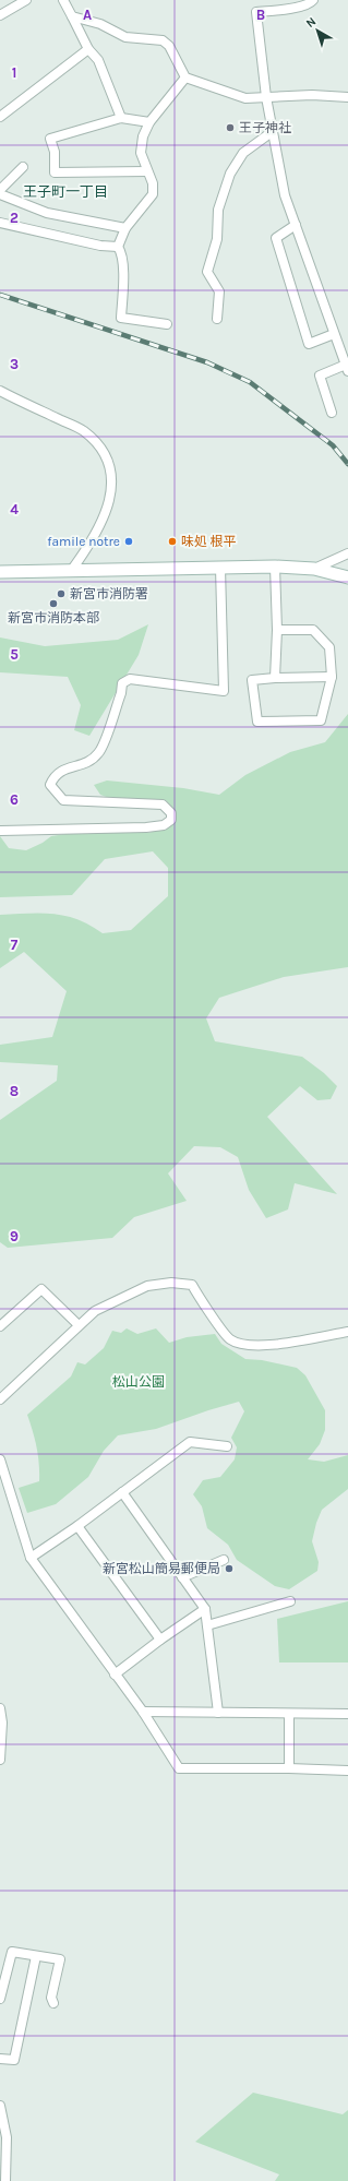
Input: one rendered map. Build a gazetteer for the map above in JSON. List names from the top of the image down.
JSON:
{
  "districts": ["王子町一丁目"],
  "parks": ["松山公園"],
  "places": [
    "王子神社",
    "famile notre",
    "味処 根平",
    "新宮市消防署",
    "新宮市消防本部",
    "新宮松山簡易郵便局"
  ],
  "north": "top left",
  "grid": {
    "columns": ["A", "B"],
    "rows": [
      "1",
      "2",
      "3",
      "4",
      "5",
      "6",
      "7",
      "8",
      "9"
    ]
  }
}
